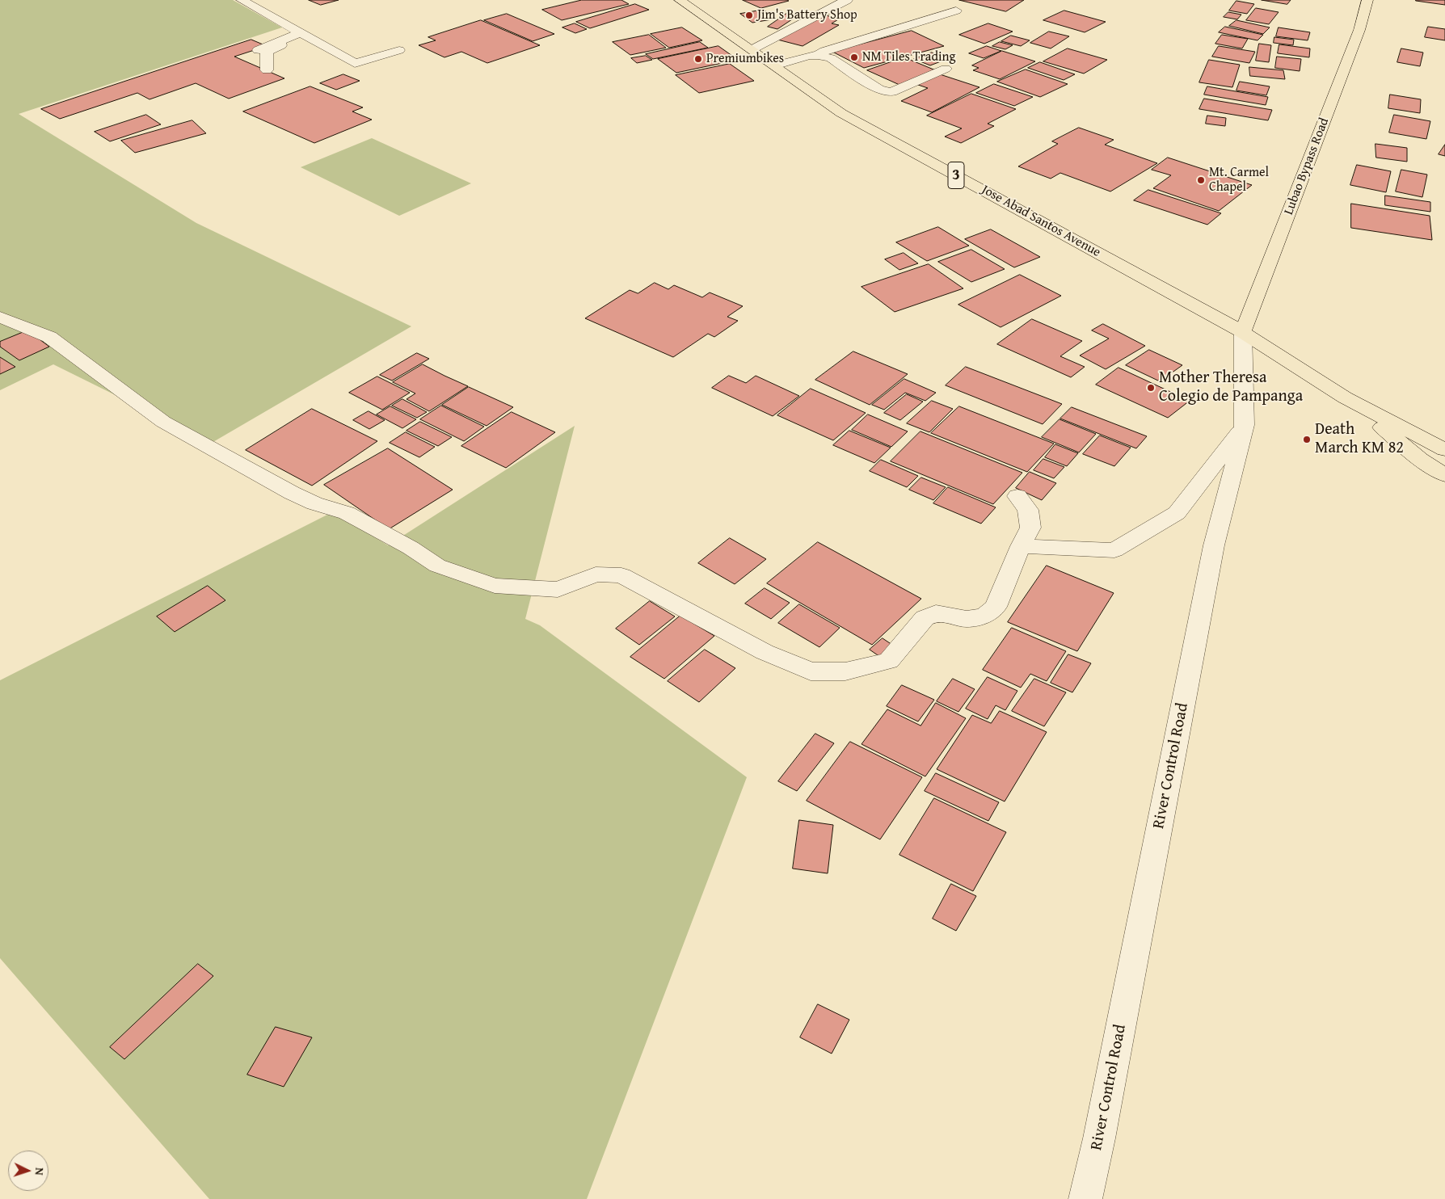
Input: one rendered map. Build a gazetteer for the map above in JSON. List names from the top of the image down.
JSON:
{
  "streets": {
    "main road": ["Lubao Bypass Road", "3", "Jose Abad Santos Avenue"],
    "street": ["River Control Road"]
  },
  "crossings": [
    ["Lubao Bypass Road", "Jose Abad Santos Avenue"],
    ["Lubao Bypass Road", "River Control Road"],
    ["Jose Abad Santos Avenue", "River Control Road"]
  ],
  "places": [
    "Jim's Battery Shop",
    "NM Tiles Trading",
    "Premiumbikes",
    "Mt. Carmel Chapel",
    "Mother Theresa Colegio de Pampanga",
    "Death March KM 82"
  ],
  "north": "right"
}
